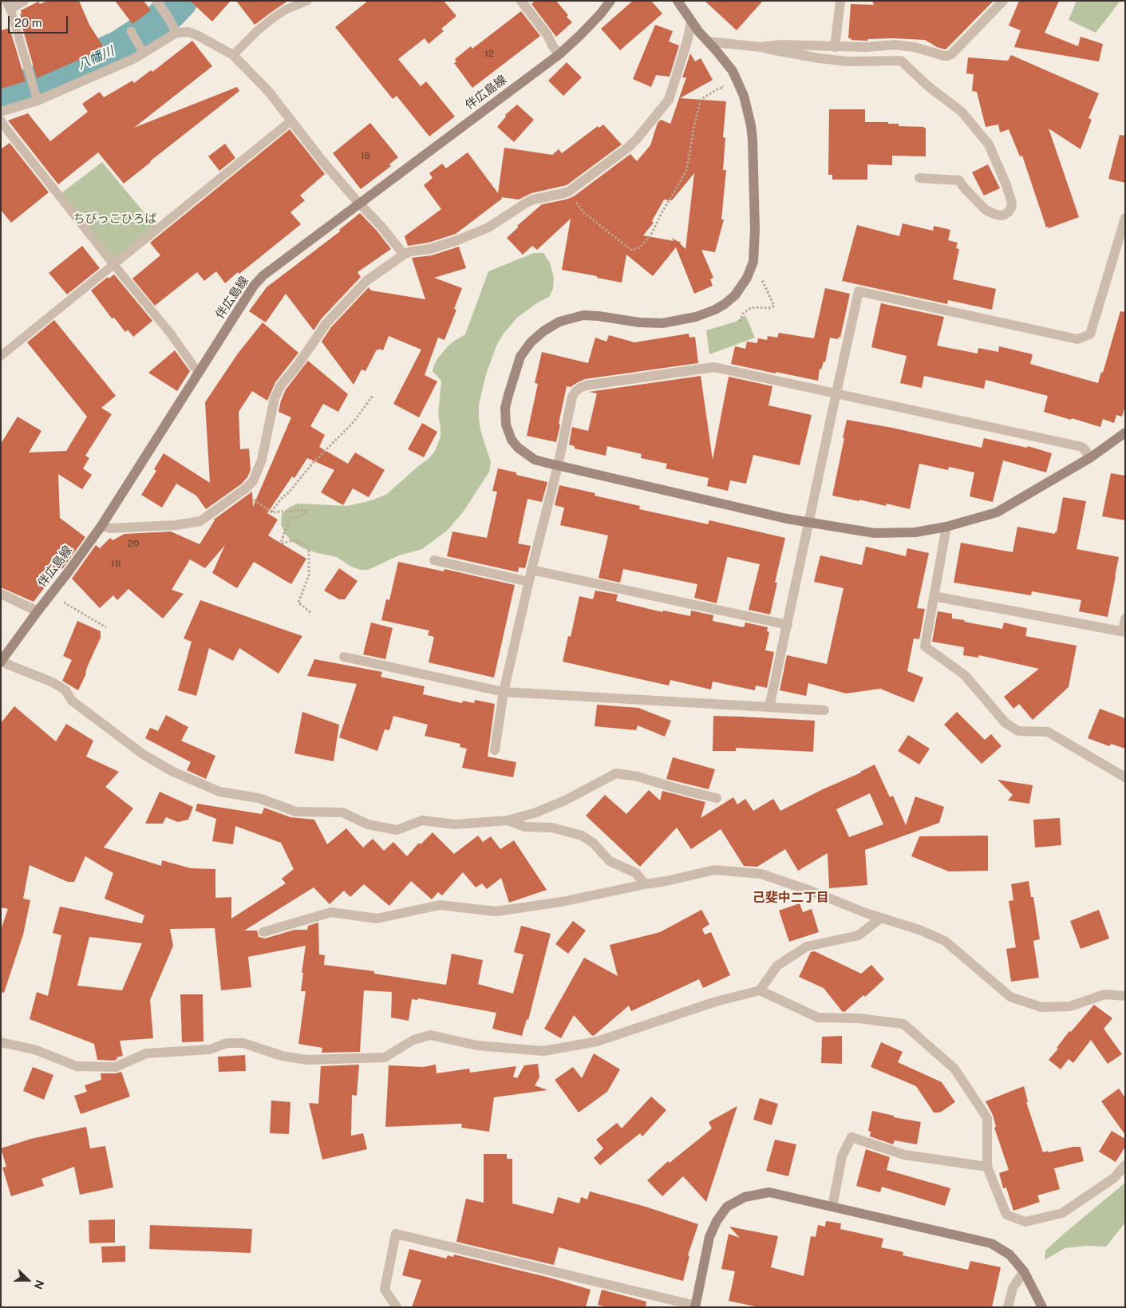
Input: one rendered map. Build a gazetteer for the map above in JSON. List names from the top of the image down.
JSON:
{
  "streets": {
    "street": ["伴広島線"]
  },
  "districts": ["己斐中二丁目"],
  "water": ["八幡川"],
  "parks": ["ちびっこひろば"],
  "house_numbers": [
    "12",
    "18",
    "20",
    "19"
  ],
  "scale_bar": "20 m",
  "north": "right"
}
